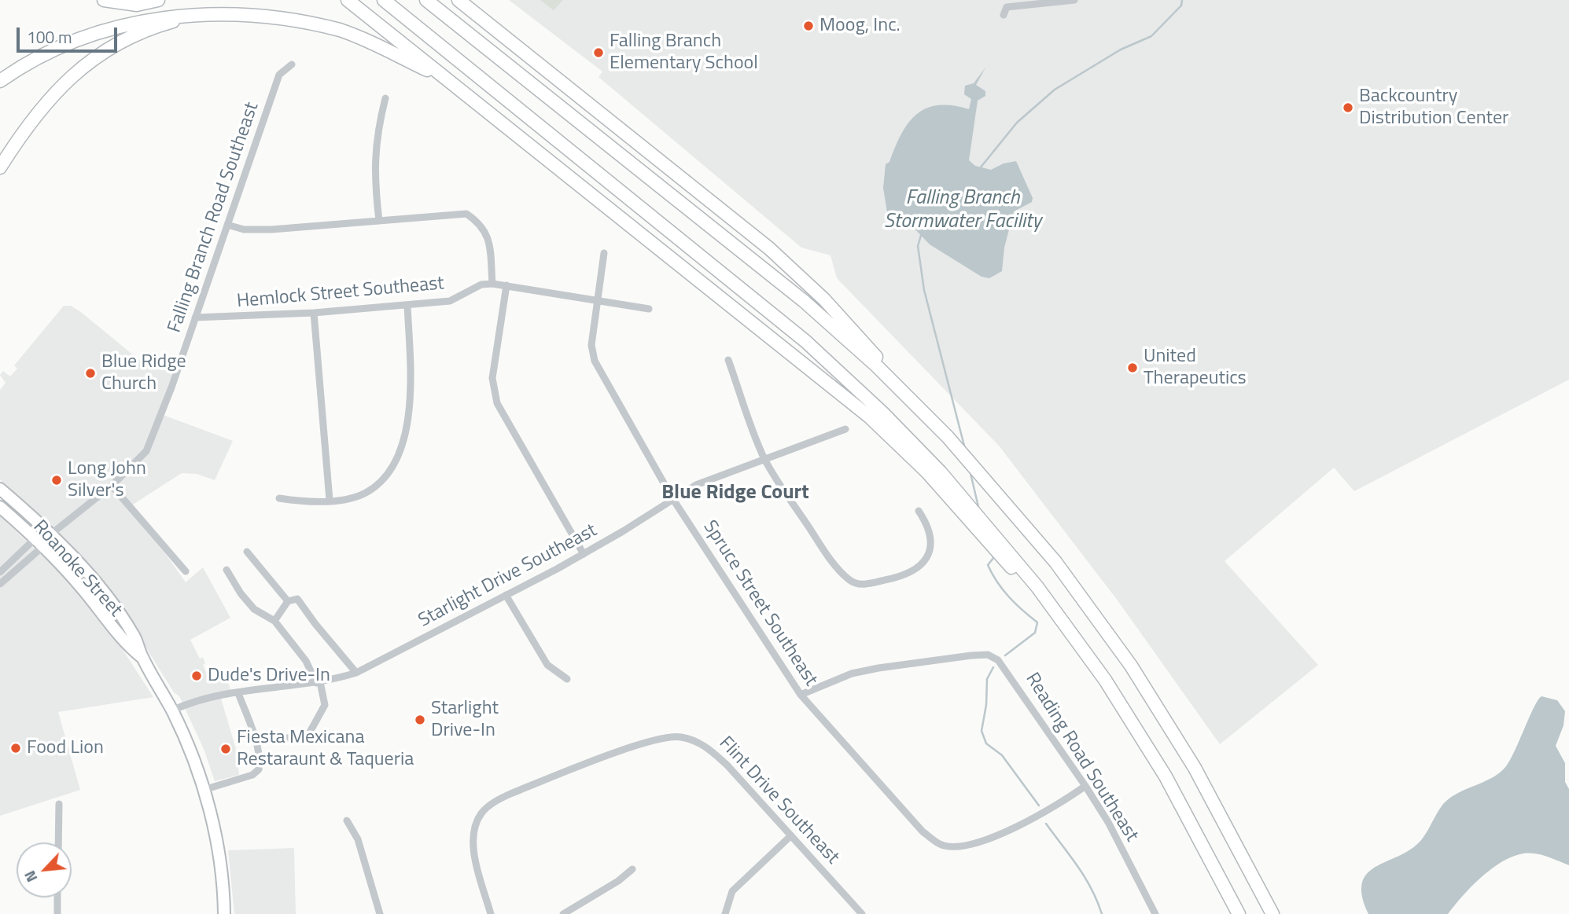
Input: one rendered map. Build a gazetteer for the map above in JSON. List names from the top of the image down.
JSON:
{
  "streets": {
    "main road": ["Roanoke Street"],
    "street": [
      "Falling Branch Road Southeast",
      "Hemlock Street Southeast",
      "Starlight Drive Southeast",
      "Spruce Street Southeast",
      "Reading Road Southeast",
      "Flint Drive Southeast"
    ]
  },
  "crossings": [
    ["Falling Branch Road Southeast", "Hemlock Street Southeast"],
    ["Falling Branch Road Southeast", "Roanoke Street"],
    ["Hemlock Street Southeast", "Spruce Street Southeast"],
    ["Roanoke Street", "Starlight Drive Southeast"],
    ["Starlight Drive Southeast", "Spruce Street Southeast"],
    ["Spruce Street Southeast", "Reading Road Southeast"]
  ],
  "districts": ["Blue Ridge Court"],
  "water": ["Falling Branch Stormwater Facility"],
  "places": [
    "Moog, Inc.",
    "Falling Branch Elementary School",
    "Backcountry Distribution Center",
    "United Therapeutics",
    "Blue Ridge Church",
    "Long John Silver's",
    "Dude's Drive-In",
    "Starlight Drive-In",
    "Food Lion",
    "Fiesta Mexicana Restaraunt & Taqueria"
  ],
  "scale_bar": "100 m",
  "north": "bottom left"
}
